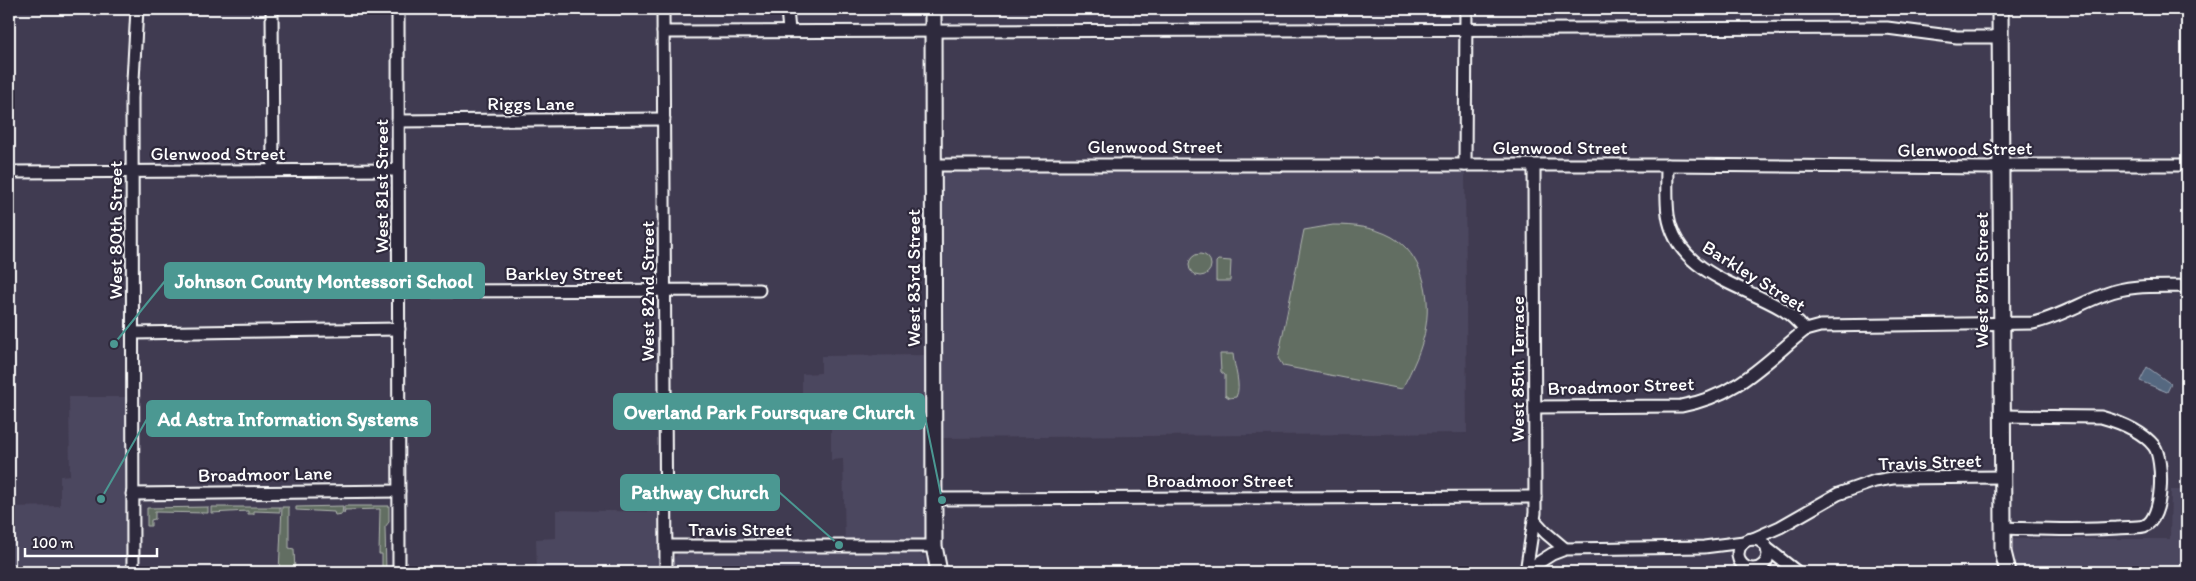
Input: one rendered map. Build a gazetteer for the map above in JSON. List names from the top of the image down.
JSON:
{
  "streets": {
    "street": [
      "Riggs Lane",
      "Glenwood Street",
      "West 81st Street",
      "West 80th Street",
      "Barkley Street",
      "West 83rd Street",
      "West 87th Street",
      "West 82nd Street",
      "West 85th Terrace",
      "Broadmoor Street",
      "Travis Street",
      "Broadmoor Lane"
    ]
  },
  "crossings": [
    ["Riggs Lane", "West 81st Street"],
    ["Riggs Lane", "West 82nd Street"],
    ["Glenwood Street", "West 81st Street"],
    ["Glenwood Street", "West 80th Street"],
    ["Glenwood Street", "Barkley Street"],
    ["Glenwood Street", "West 83rd Street"],
    ["Glenwood Street", "West 87th Street"],
    ["Glenwood Street", "West 85th Terrace"],
    ["West 81st Street", "Barkley Street"],
    ["West 81st Street", "Broadmoor Lane"],
    ["West 80th Street", "Broadmoor Lane"],
    ["Barkley Street", "West 82nd Street"],
    ["Barkley Street", "Broadmoor Street"],
    ["West 83rd Street", "Broadmoor Street"],
    ["West 83rd Street", "Travis Street"],
    ["West 87th Street", "Broadmoor Street"],
    ["West 87th Street", "Travis Street"],
    ["West 82nd Street", "Travis Street"],
    ["West 85th Terrace", "Broadmoor Street"],
    ["West 85th Terrace", "Travis Street"]
  ],
  "places": [
    "Johnson County Montessori School",
    "Ad Astra Information Systems",
    "Overland Park Foursquare Church",
    "Pathway Church"
  ],
  "scale_bar": "100 m"
}
